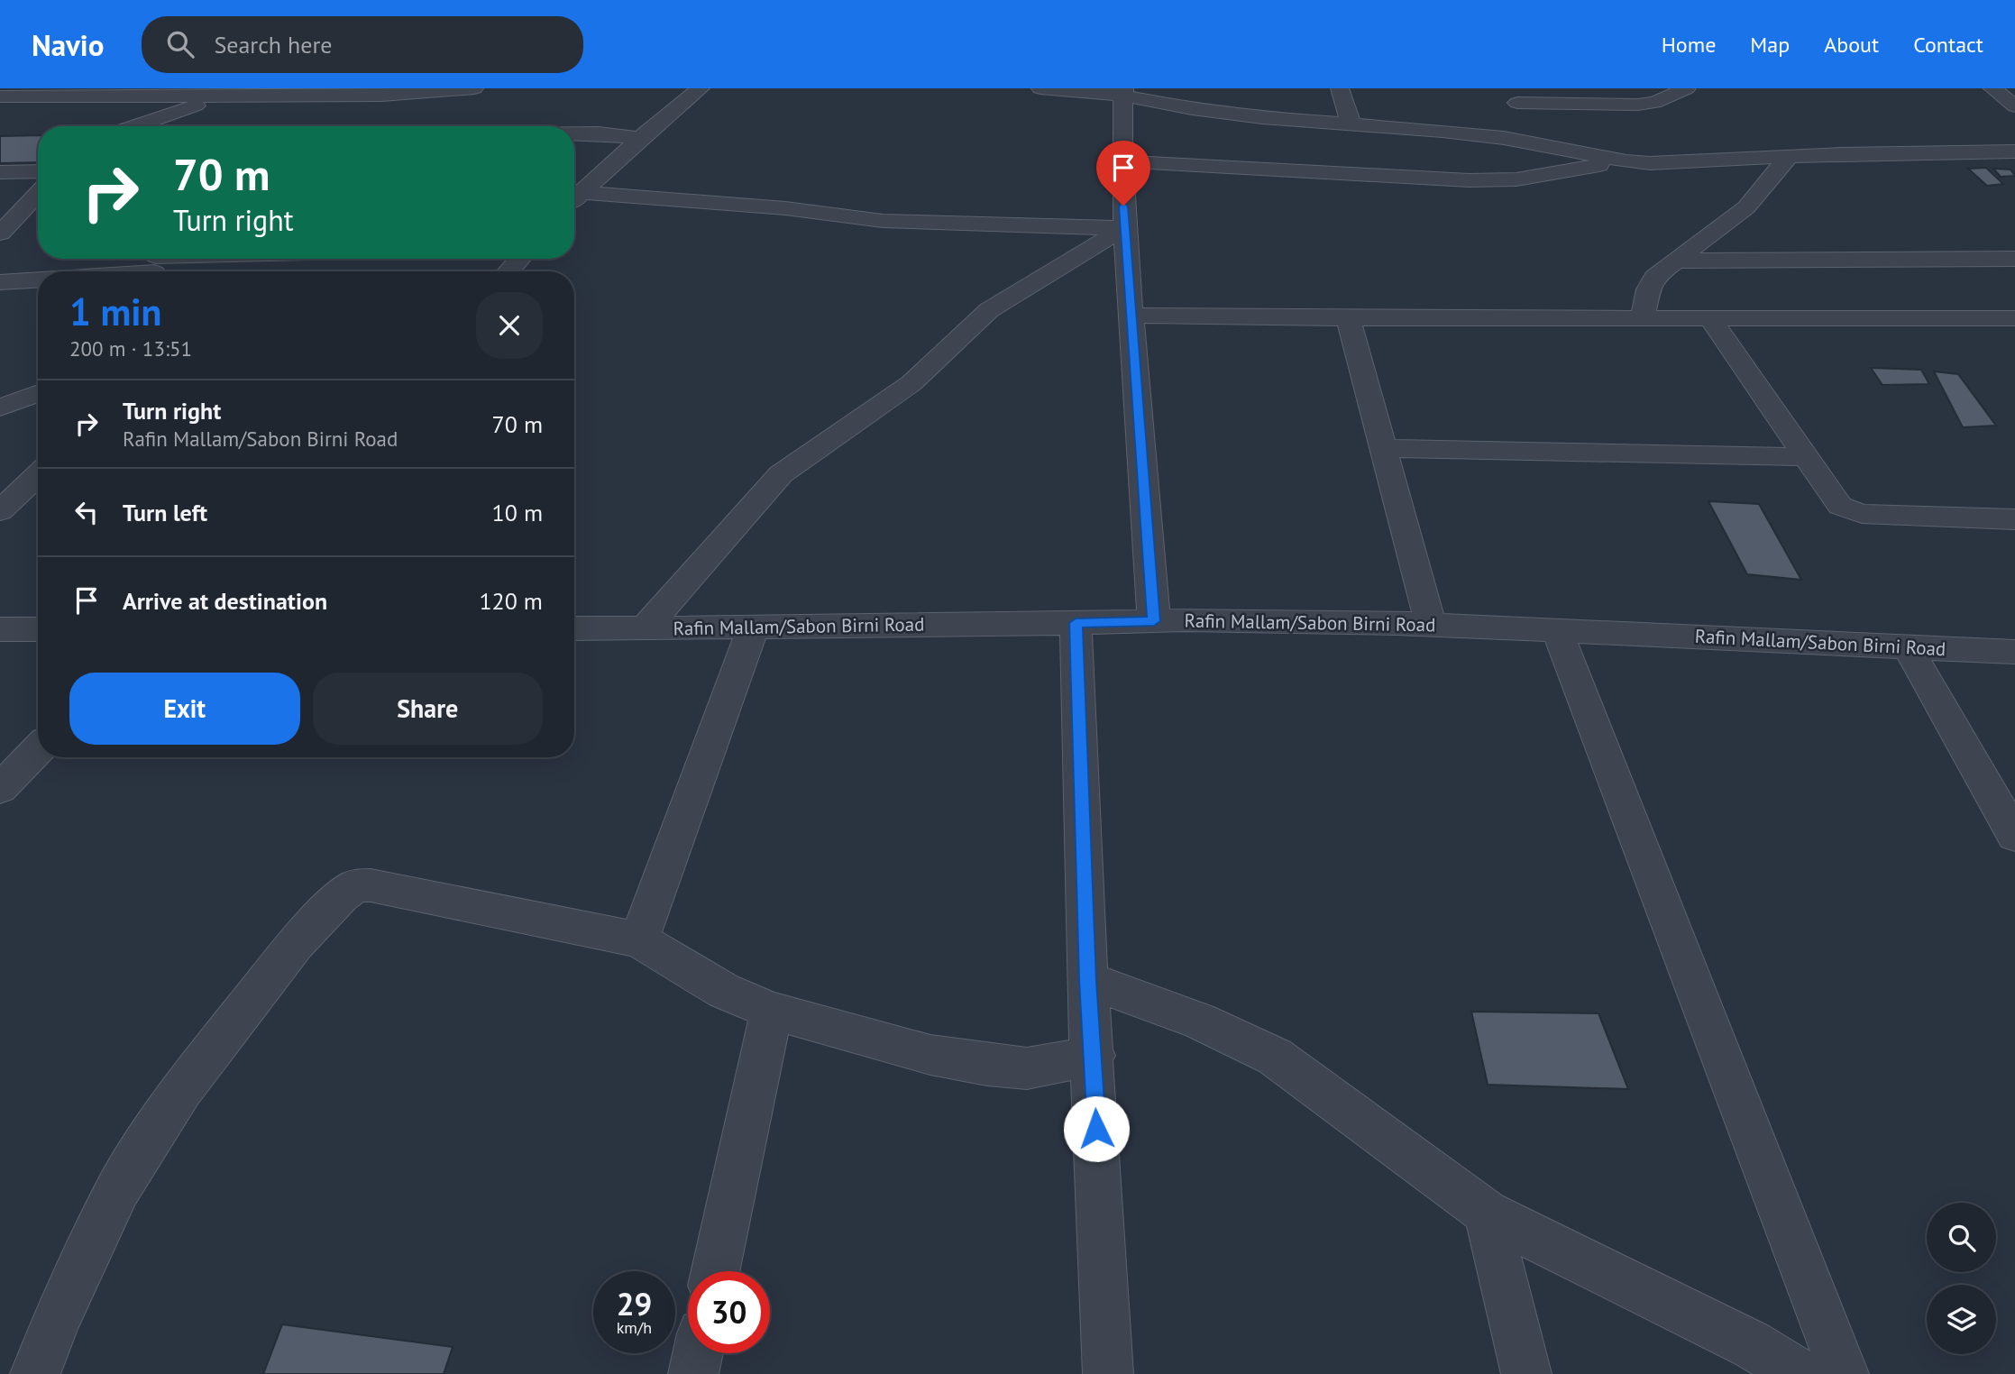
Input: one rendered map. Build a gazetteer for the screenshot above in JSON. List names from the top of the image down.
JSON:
{
  "streets": {
    "street": ["Rafin Mallam/Sabon Birni Road"]
  },
  "page": {
    "header": "Navio",
    "search": "Search here",
    "nav": [
      "Home",
      "Map",
      "About",
      "Contact"
    ],
    "turn": ["70 m", "Turn right"],
    "heading": ["1 min", "200 m · 13:51"],
    "list": [
      {
        "name": "Turn right",
        "note": "Rafin Mallam/Sabon Birni Road",
        "value": "70 m"
      },
      {
        "name": "Turn left",
        "value": "10 m"
      },
      {
        "name": "Arrive at destination",
        "value": "120 m"
      }
    ],
    "buttons": ["Exit", "Share"],
    "speed": "29 km/h",
    "limit": "30"
  }
}
